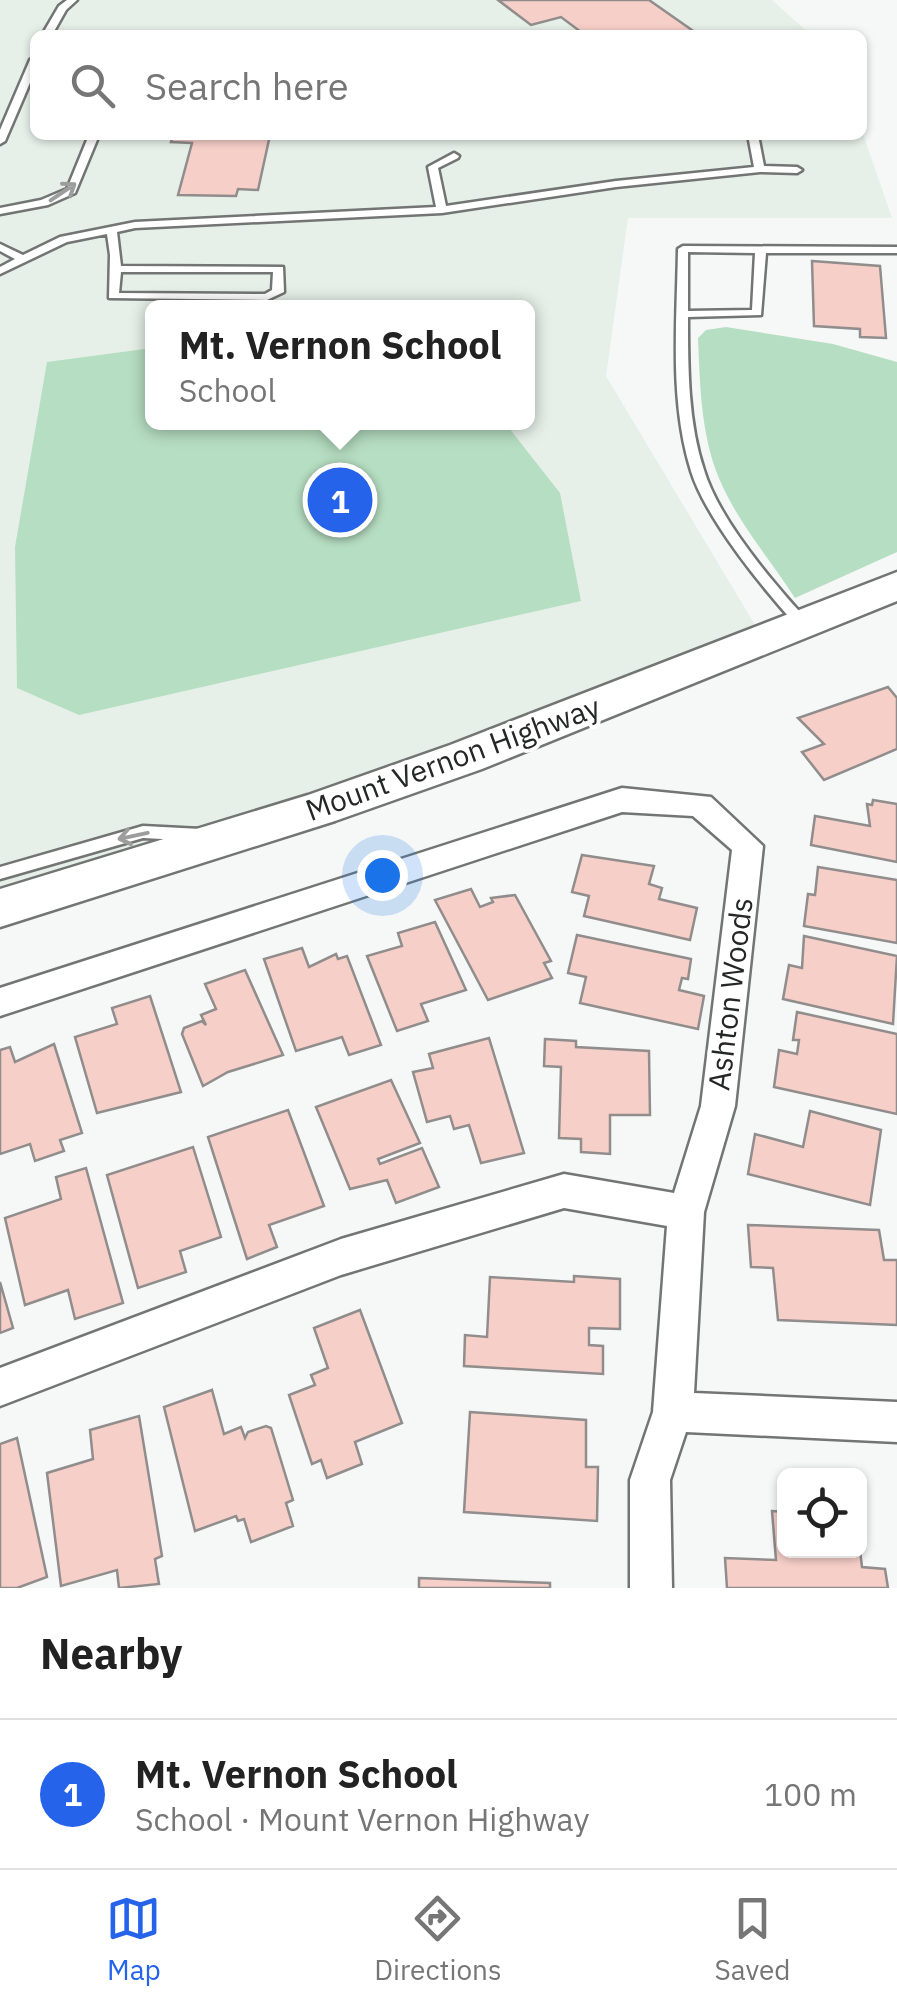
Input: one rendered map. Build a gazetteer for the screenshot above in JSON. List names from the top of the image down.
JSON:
{
  "streets": {
    "main road": ["Mount Vernon Highway"],
    "street": ["Ashton Woods"]
  },
  "page": {
    "search": "Search here",
    "popup": ["Mt. Vernon School", "School"],
    "pins": "1",
    "heading": "Nearby",
    "list": [
      {
        "mark": "1",
        "name": "Mt. Vernon School",
        "note": "School · Mount Vernon Highway",
        "value": "100 m"
      }
    ],
    "nav": ["Map", "Directions", "Saved"]
  }
}
